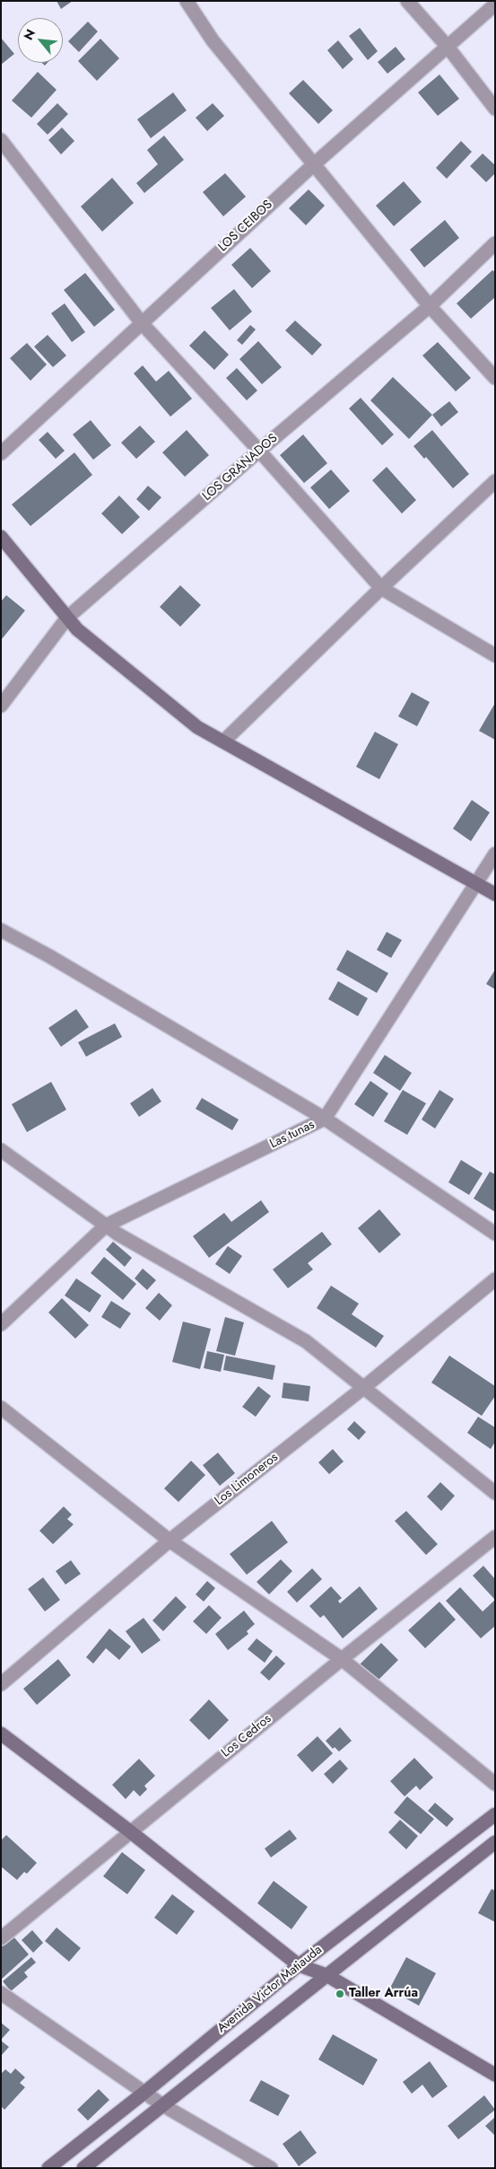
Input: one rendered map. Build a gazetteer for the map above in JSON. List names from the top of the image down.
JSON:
{
  "streets": {
    "street": [
      "LOS CEIBOS",
      "LOS GRANADOS",
      "Las tunas",
      "Los Limoneros",
      "Los Cedros",
      "Avenida Victor Matiauda"
    ]
  },
  "places": ["Taller Arrúa"],
  "north": "top left"
}
